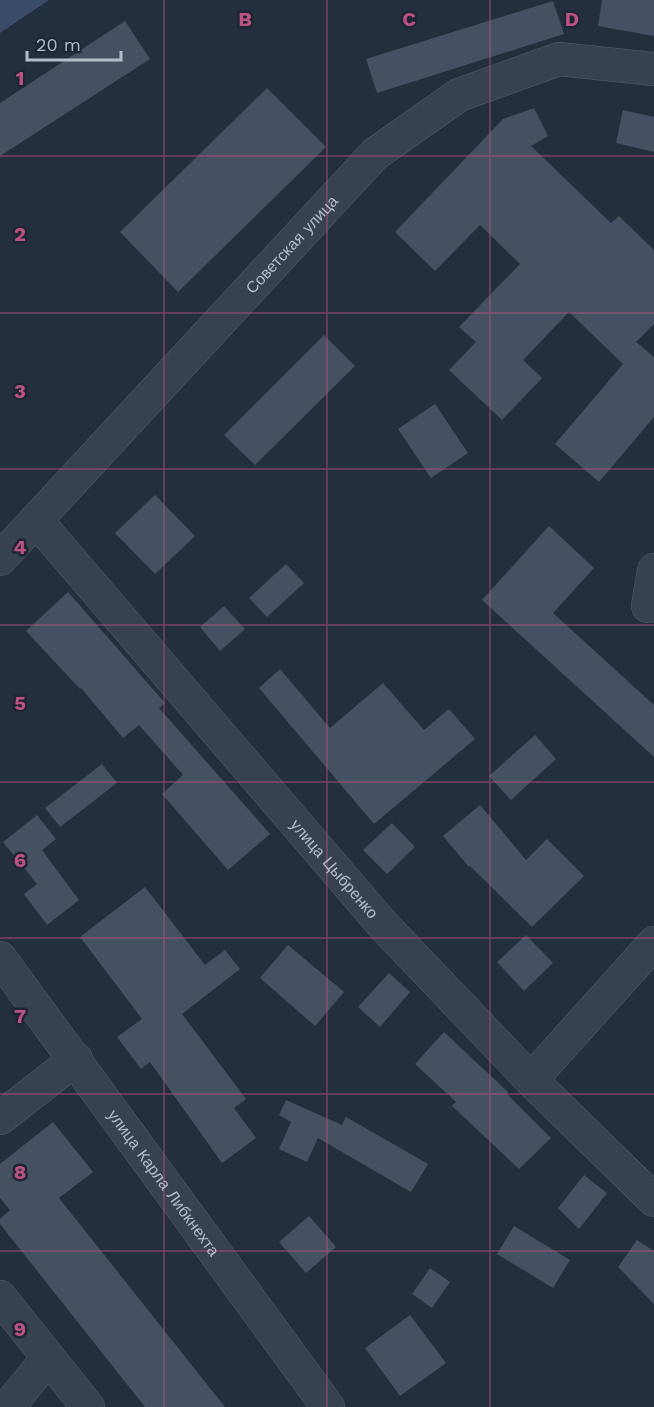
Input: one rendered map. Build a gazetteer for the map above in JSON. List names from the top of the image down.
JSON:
{
  "streets": {
    "street": ["Советская улица", "улица Цыбренко", "улица Карла Либкнехта"]
  },
  "crossings": [
    ["Советская улица", "улица Цыбренко"]
  ],
  "scale_bar": "20 m",
  "grid": {
    "columns": ["B", "C", "D"],
    "rows": [
      "1",
      "2",
      "3",
      "4",
      "5",
      "6",
      "7",
      "8",
      "9"
    ]
  }
}
